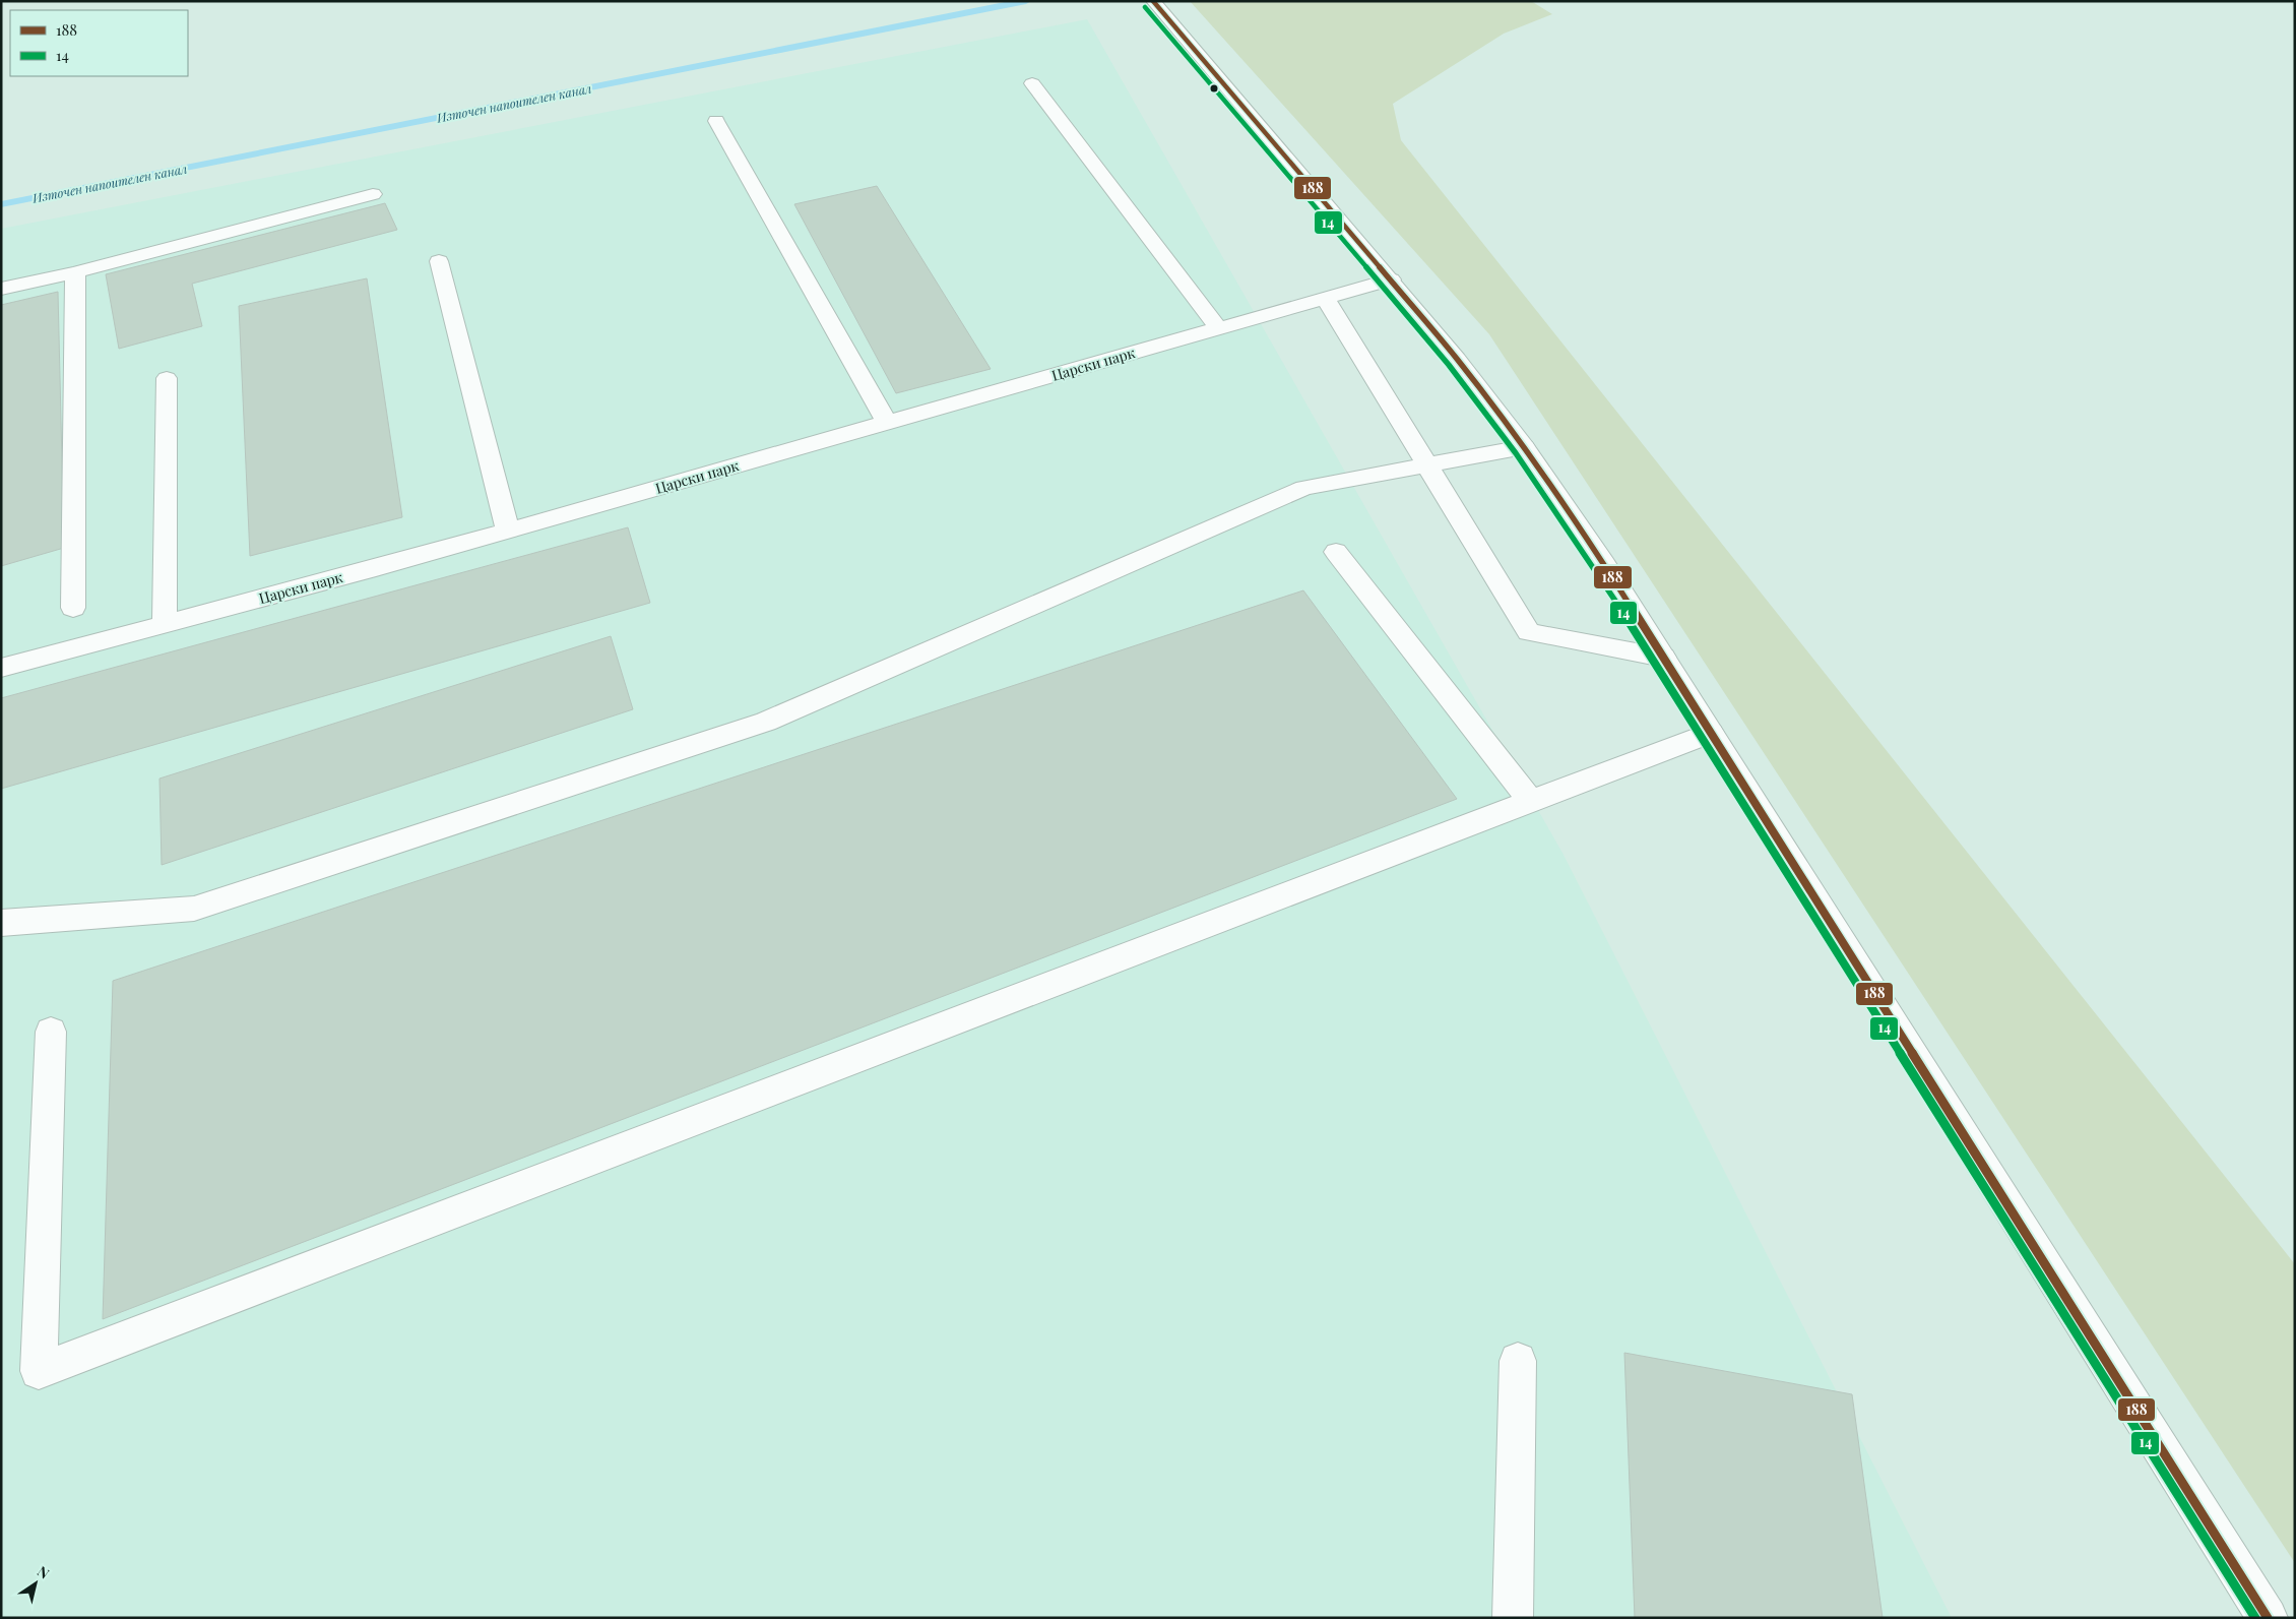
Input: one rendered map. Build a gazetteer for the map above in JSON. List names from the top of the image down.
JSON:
{
  "streets": {
    "street": ["Царски парк"]
  },
  "water": ["Източен напоителен канал"],
  "lines": ["transit line 188", "transit line 14"],
  "legend": ["188", "14"],
  "north": "top right"
}
